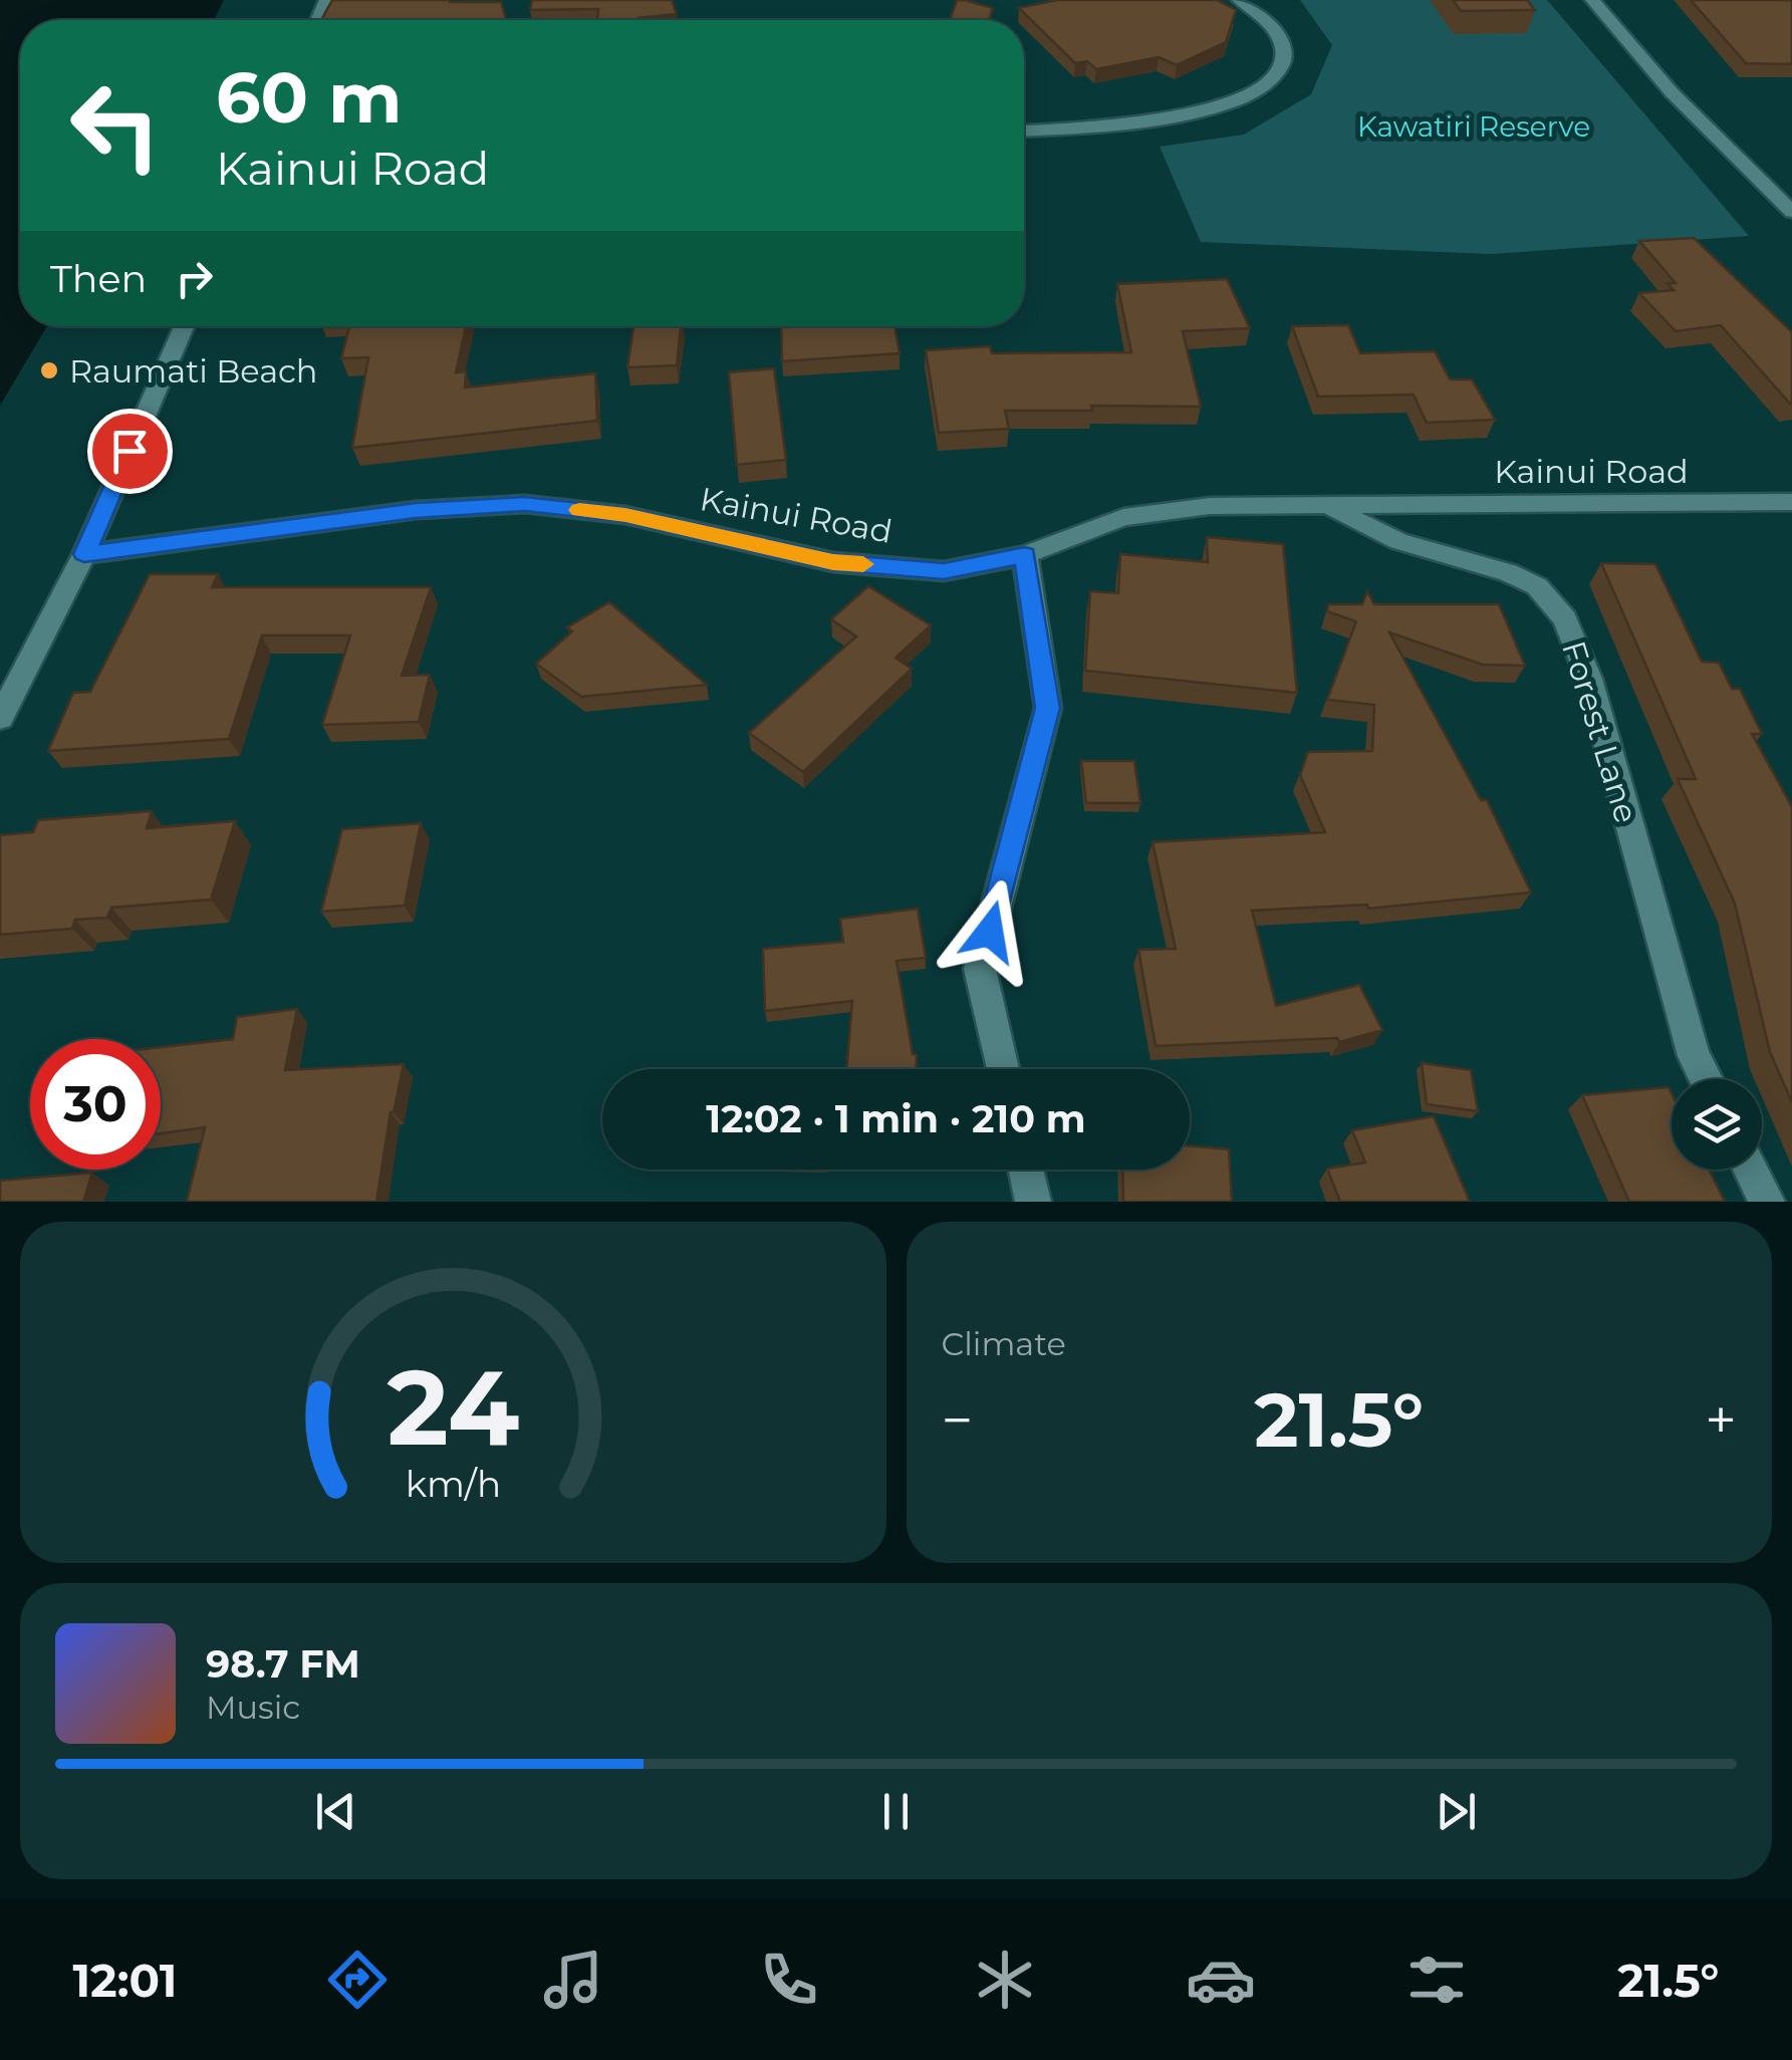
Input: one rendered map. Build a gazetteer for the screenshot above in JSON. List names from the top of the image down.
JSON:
{
  "streets": {
    "street": ["Kainui Road", "Forest Lane"]
  },
  "crossings": [
    ["Kainui Road", "Forest Lane"]
  ],
  "parks": ["Kawatiri Reserve"],
  "places": ["Raumati Beach"],
  "page": {
    "turn": ["60 m", "Kainui Road"],
    "then": "Then",
    "limit": "30",
    "trip": "12:02 · 1 min · 210 m",
    "tile": "Climate",
    "heat": ["−", "21.5°", "+"],
    "song": ["98.7 FM", "Music"],
    "tabs": ["12:01", "21.5°"],
    "gauge": ["24", "km/h"]
  }
}
